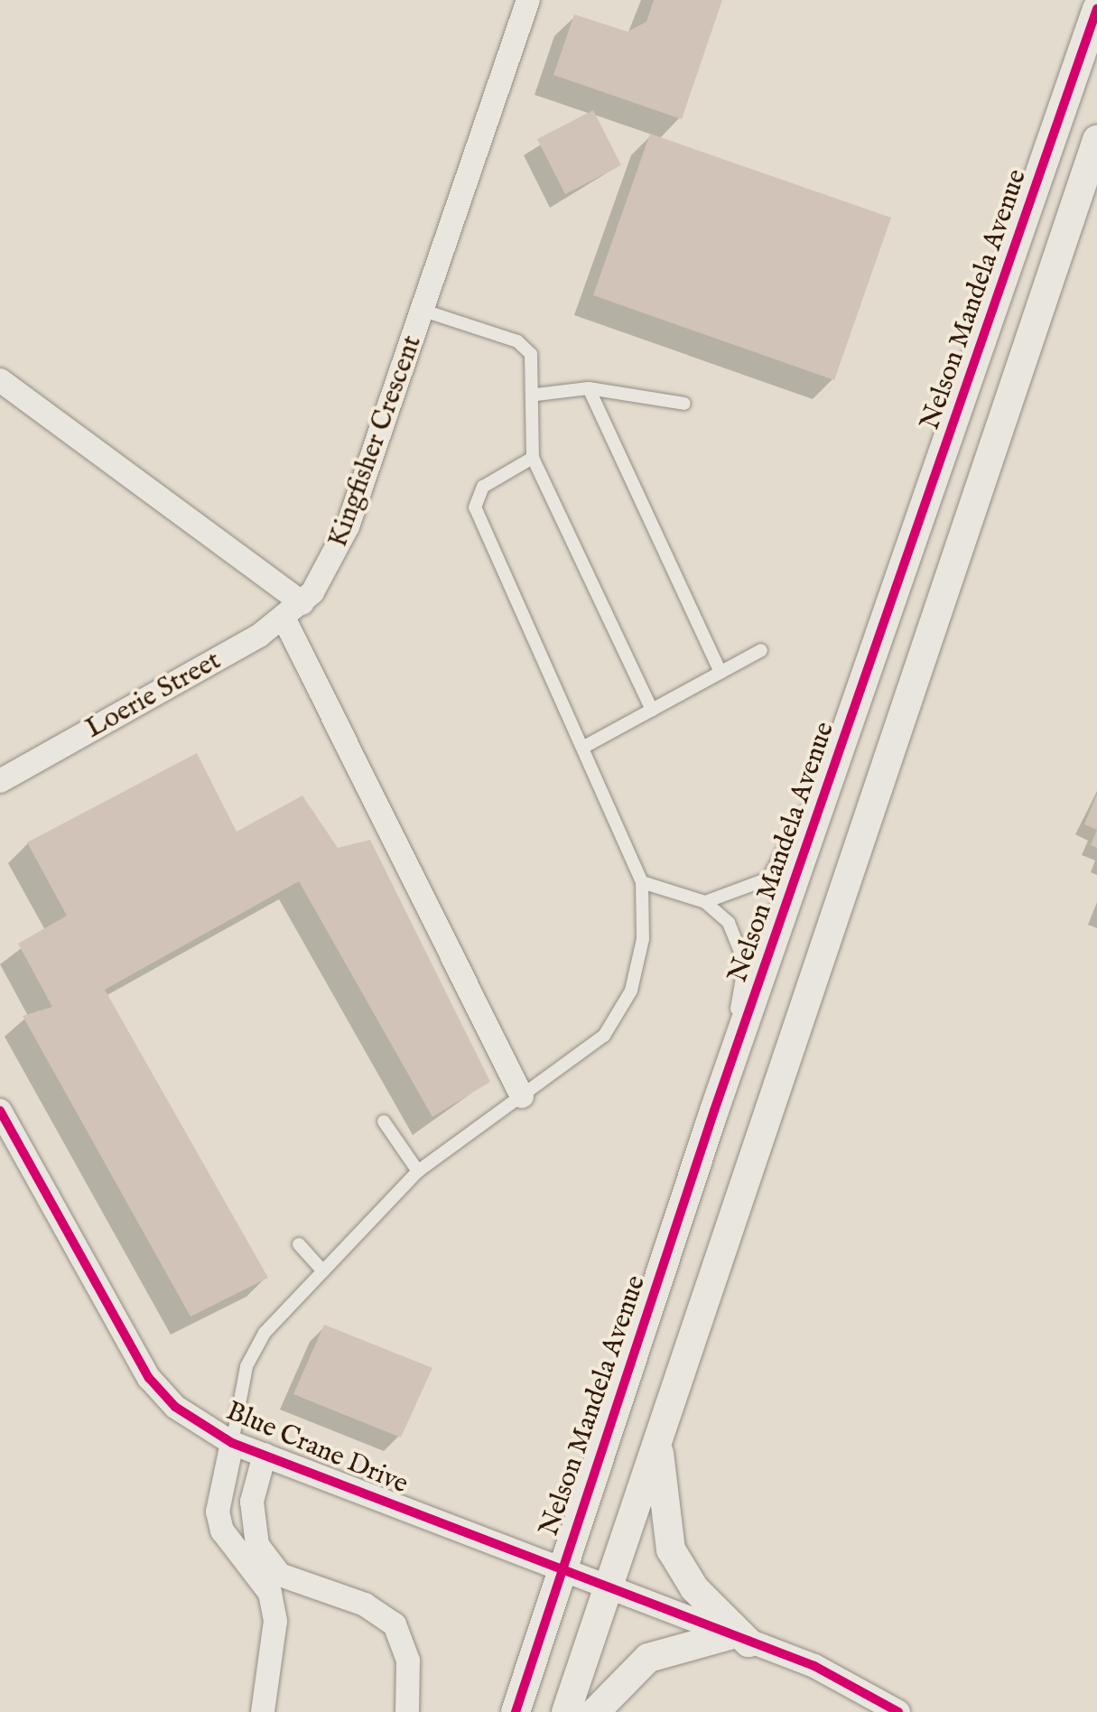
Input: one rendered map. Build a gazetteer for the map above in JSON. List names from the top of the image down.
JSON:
{
  "streets": {
    "street": [
      "Nelson Mandela Avenue",
      "Kingfisher Crescent",
      "Loerie Street",
      "Blue Crane Drive"
    ]
  },
  "crossings": [
    ["Nelson Mandela Avenue", "Blue Crane Drive"],
    ["Kingfisher Crescent", "Loerie Street"]
  ]
}
